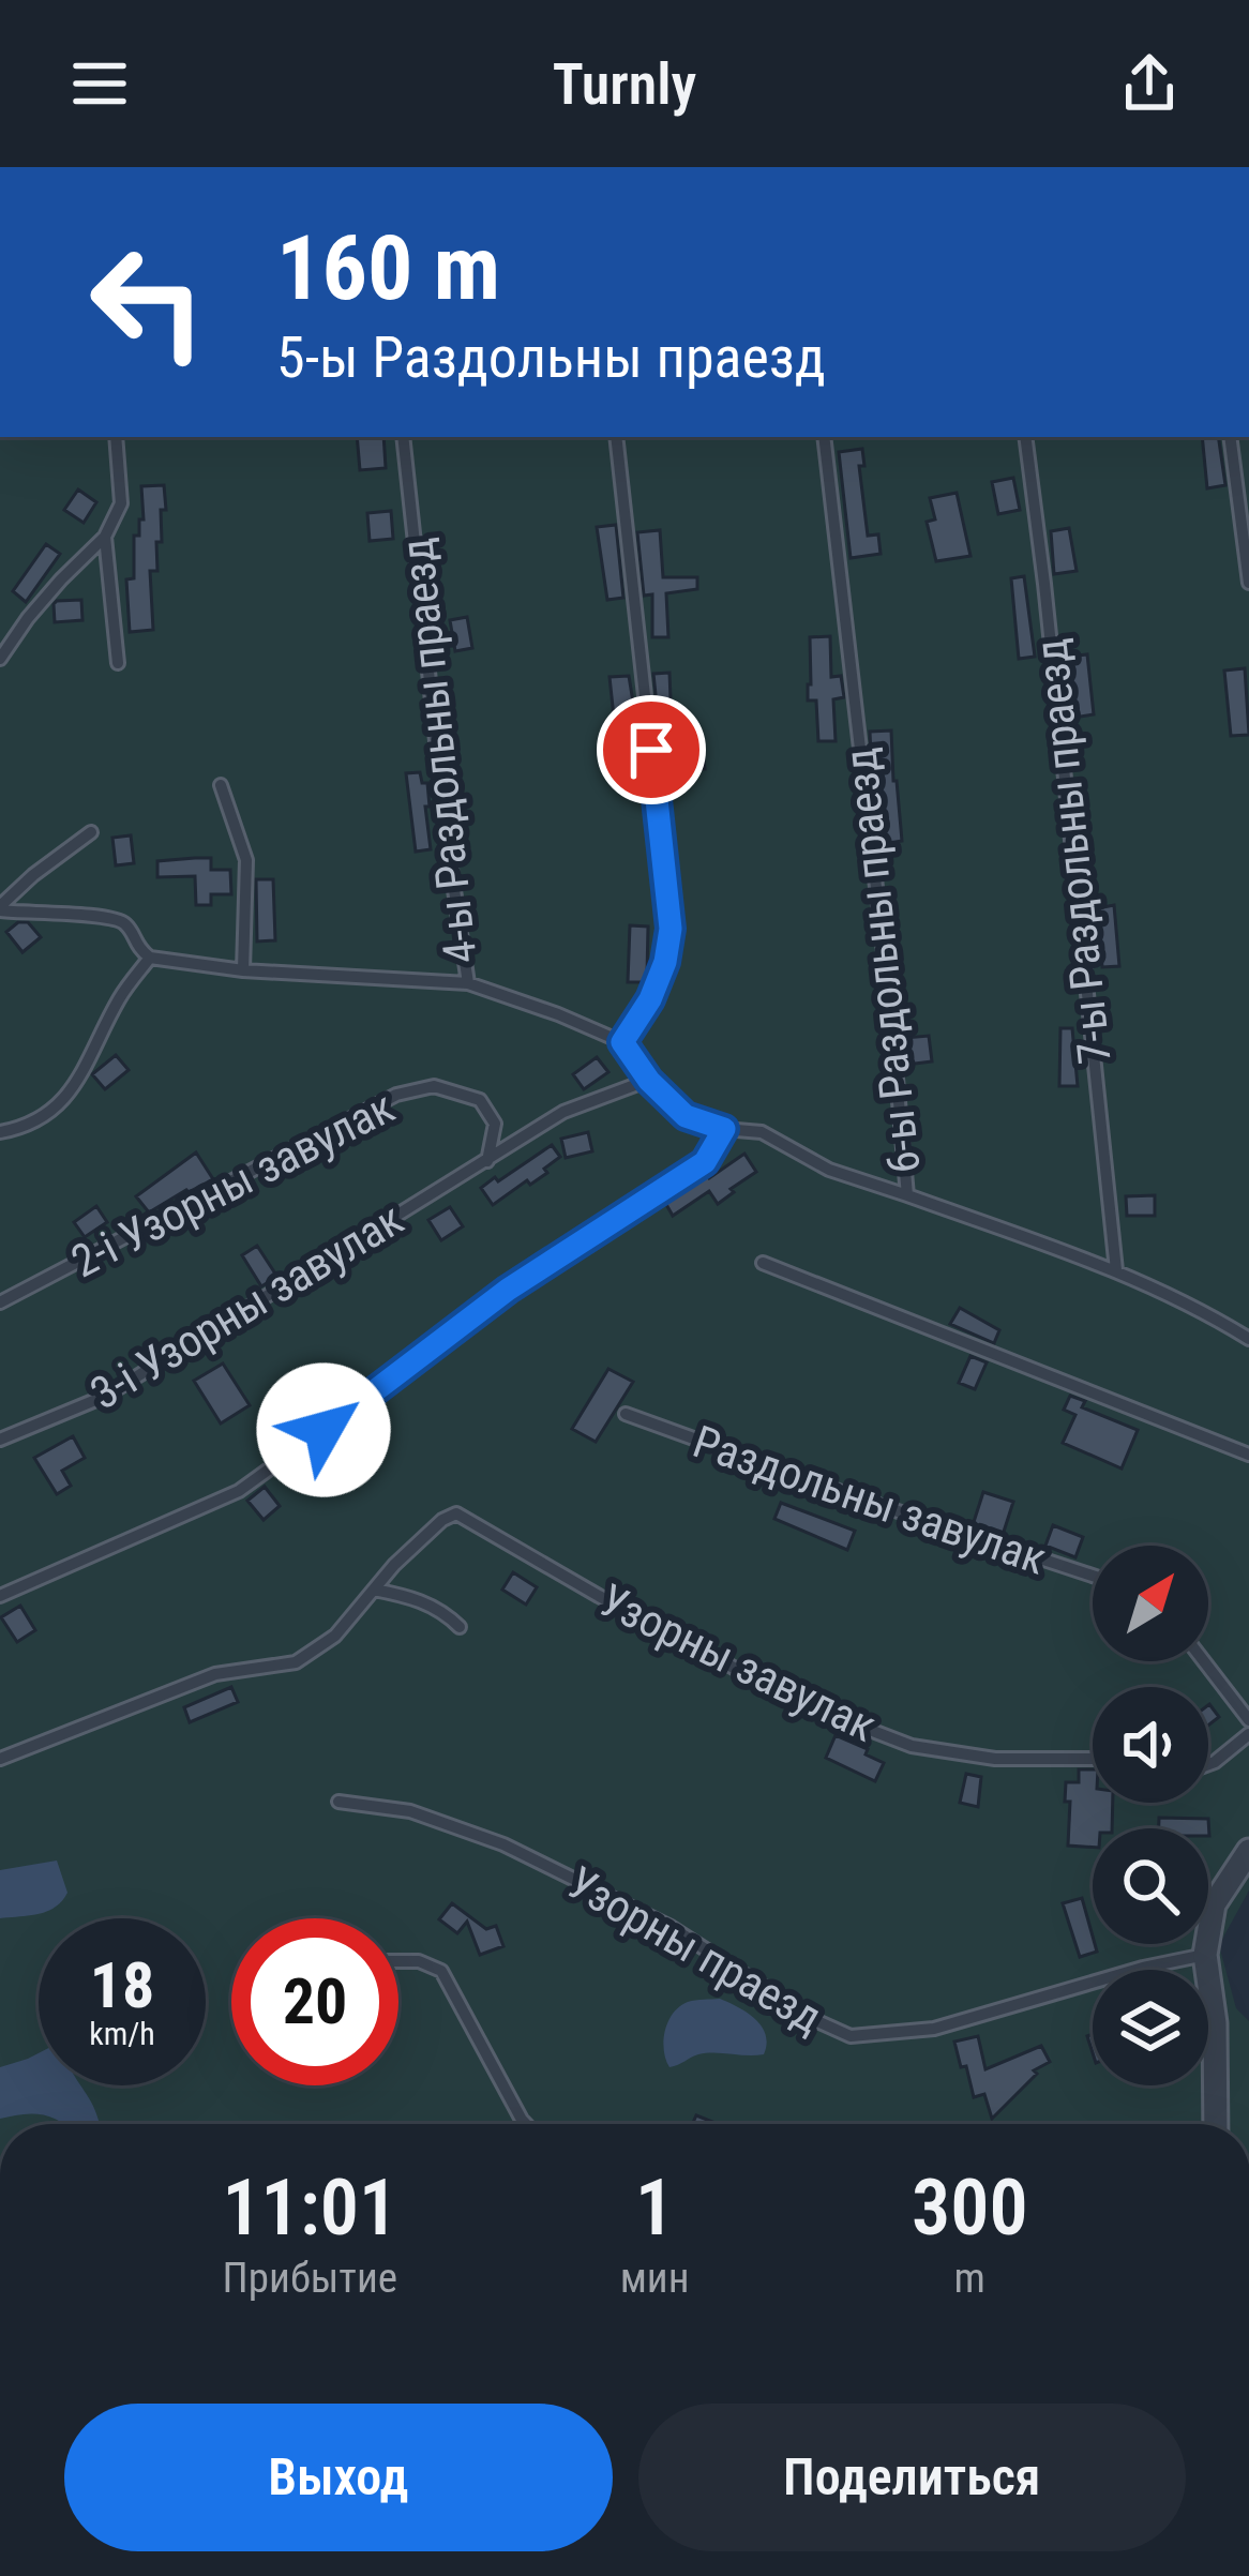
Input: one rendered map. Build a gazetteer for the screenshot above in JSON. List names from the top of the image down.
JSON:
{
  "streets": {
    "lane": [
      "4-ы Раздольны праезд",
      "7-ы Раздольны праезд",
      "6-ы Раздольны праезд",
      "2-і Узорны завулак",
      "3-і Узорны завулак",
      "Раздольны завулак",
      "Узорны завулак",
      "Узорны праезд"
    ]
  },
  "crossings": [
    ["7-ы Раздольны праезд", "6-ы Раздольны праезд"],
    ["2-і Узорны завулак", "3-і Узорны завулак"]
  ],
  "north": "top right",
  "page": {
    "header": "Turnly",
    "turn": ["160 m", "5-ы Раздольны праезд"],
    "speed": "18 km/h",
    "limit": "20",
    "eta": [
      "11:01",
      "Прибытие",
      "1",
      "мин",
      "300",
      "m"
    ],
    "buttons": ["Выход", "Поделиться"]
  }
}
